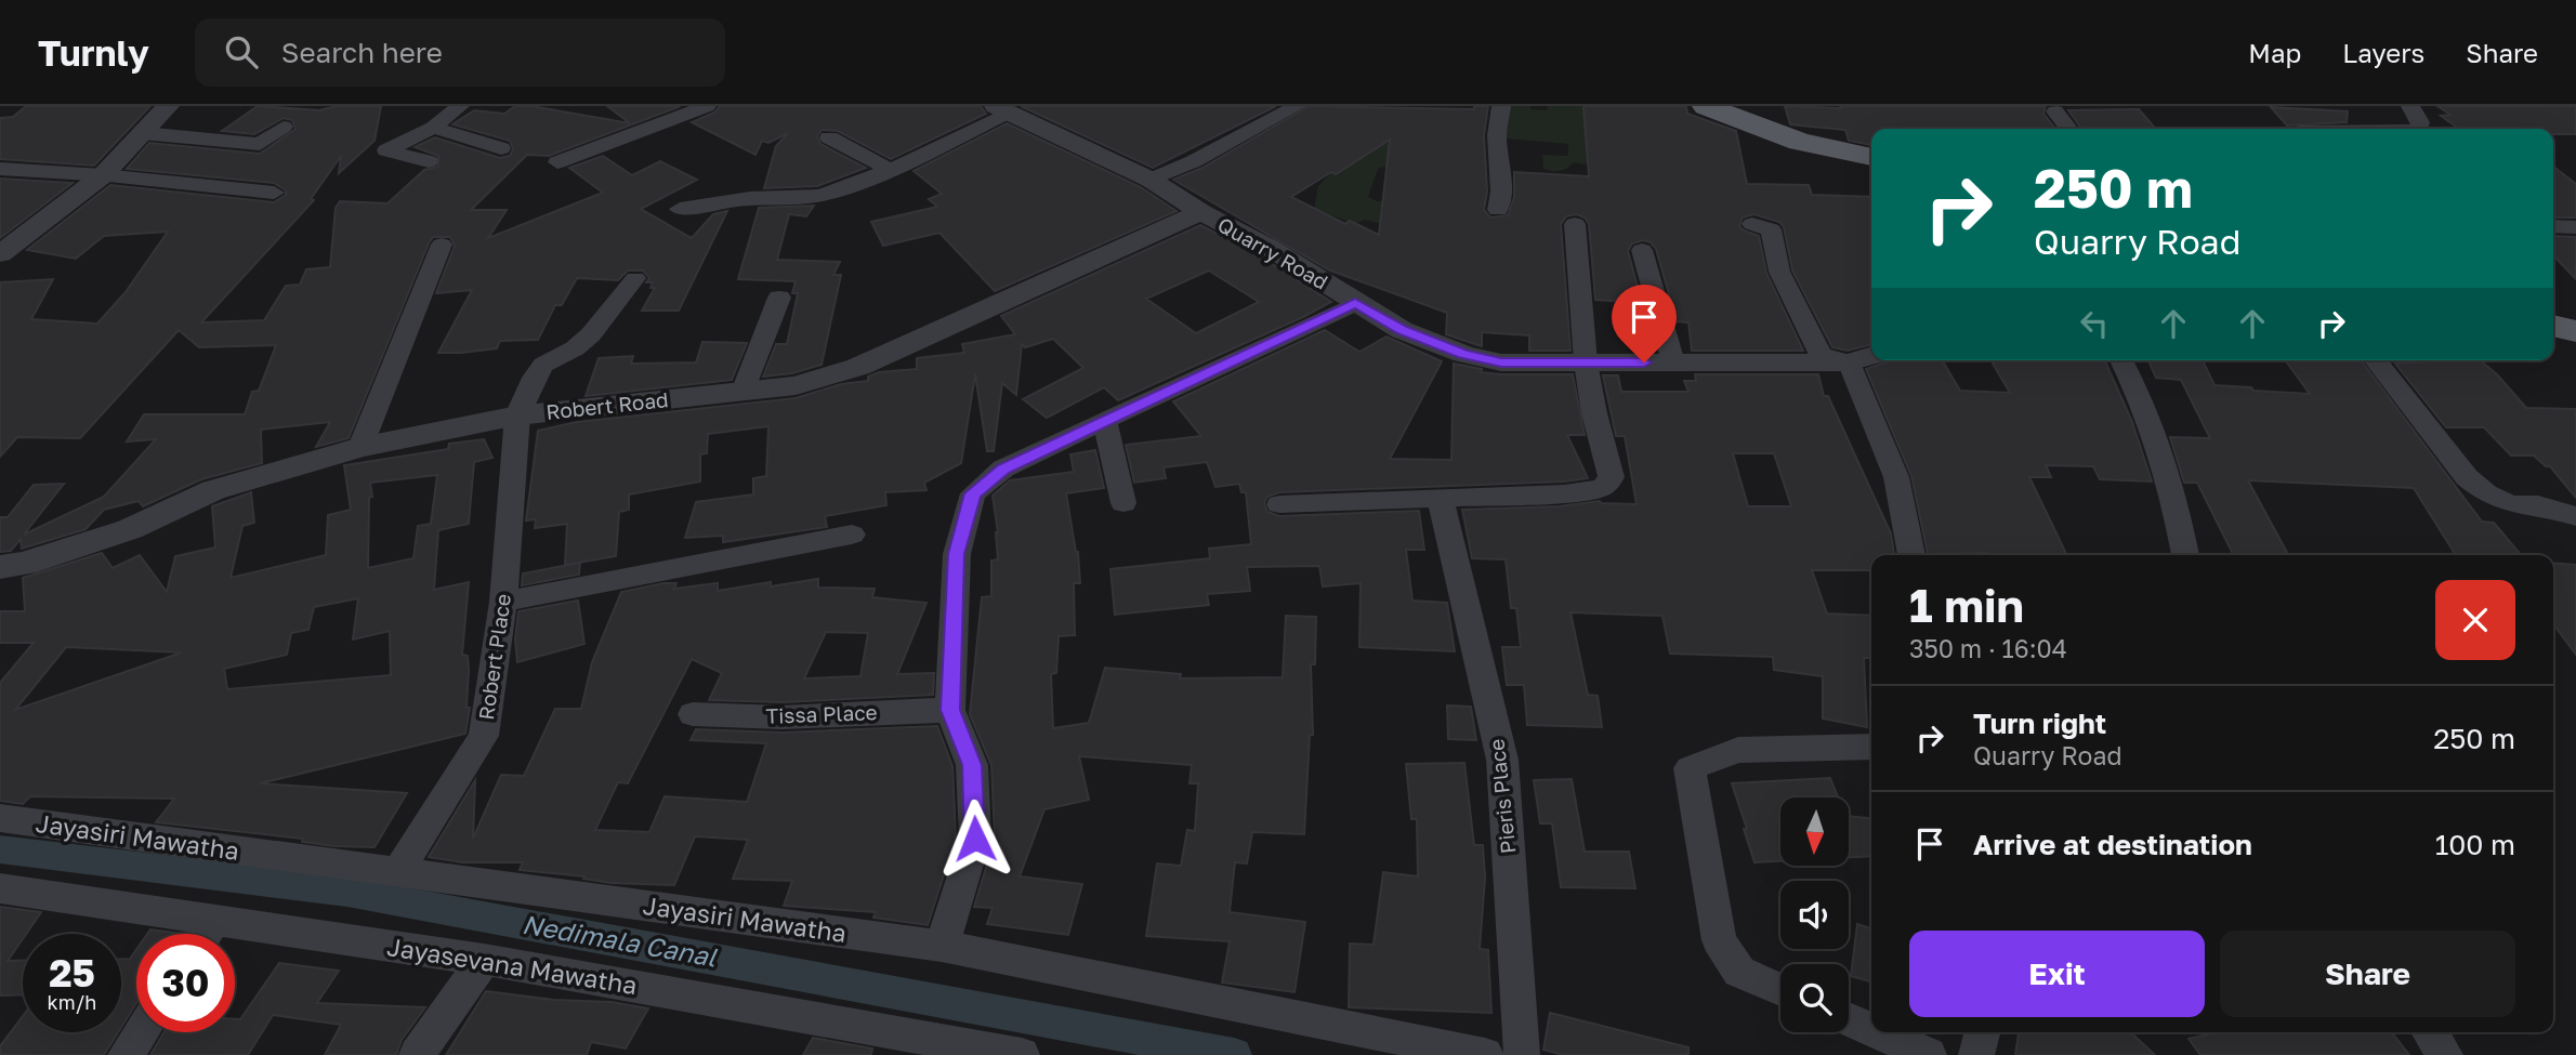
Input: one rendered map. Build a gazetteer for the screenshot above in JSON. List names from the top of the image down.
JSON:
{
  "streets": {
    "street": [
      "Quarry Road",
      "Robert Road",
      "Robert Place",
      "Tissa Place",
      "Pieris Place",
      "Jayasiri Mawatha",
      "Jayasevana Mawatha"
    ]
  },
  "crossings": [
    ["Quarry Road", "Robert Road"],
    ["Robert Road", "Robert Place"],
    ["Robert Place", "Jayasiri Mawatha"]
  ],
  "water": ["Nedimala Canal"],
  "north": "bottom",
  "page": {
    "header": "Turnly",
    "search": "Search here",
    "nav": ["Map", "Layers", "Share"],
    "turn": ["250 m", "Quarry Road"],
    "heading": ["1 min", "350 m · 16:04"],
    "list": [
      {
        "name": "Turn right",
        "note": "Quarry Road",
        "value": "250 m"
      },
      {
        "name": "Arrive at destination",
        "value": "100 m"
      }
    ],
    "buttons": ["Exit", "Share"],
    "speed": "25 km/h",
    "limit": "30"
  }
}
